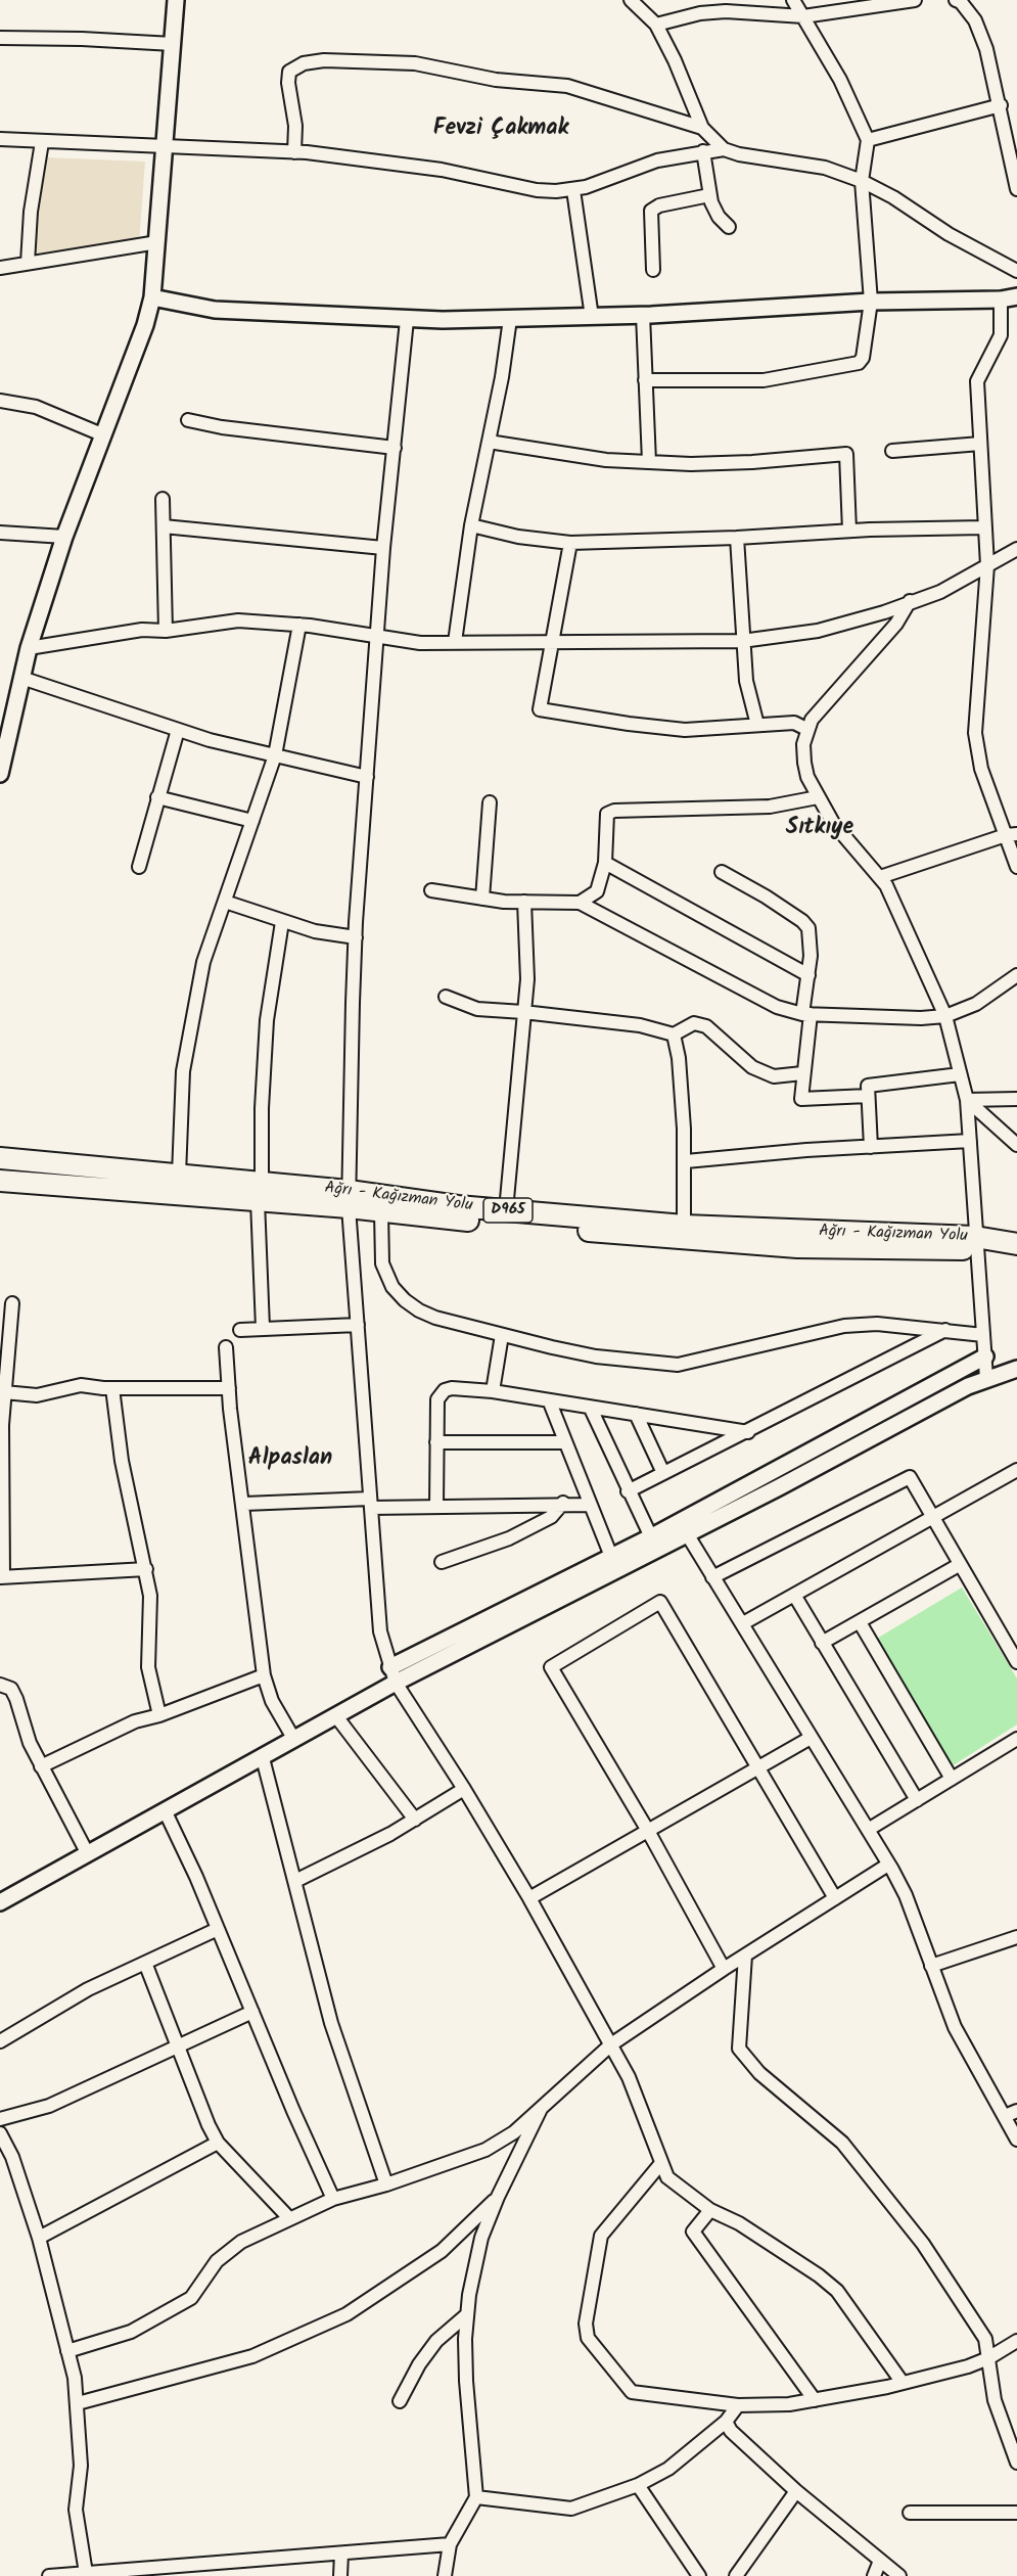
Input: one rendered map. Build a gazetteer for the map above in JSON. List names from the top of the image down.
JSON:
{
  "streets": {
    "main road": ["Ağrı - Kağızman Yolu", "D965"]
  },
  "districts": ["Fevzi Çakmak", "Sıtkıye", "Alpaslan"]
}
